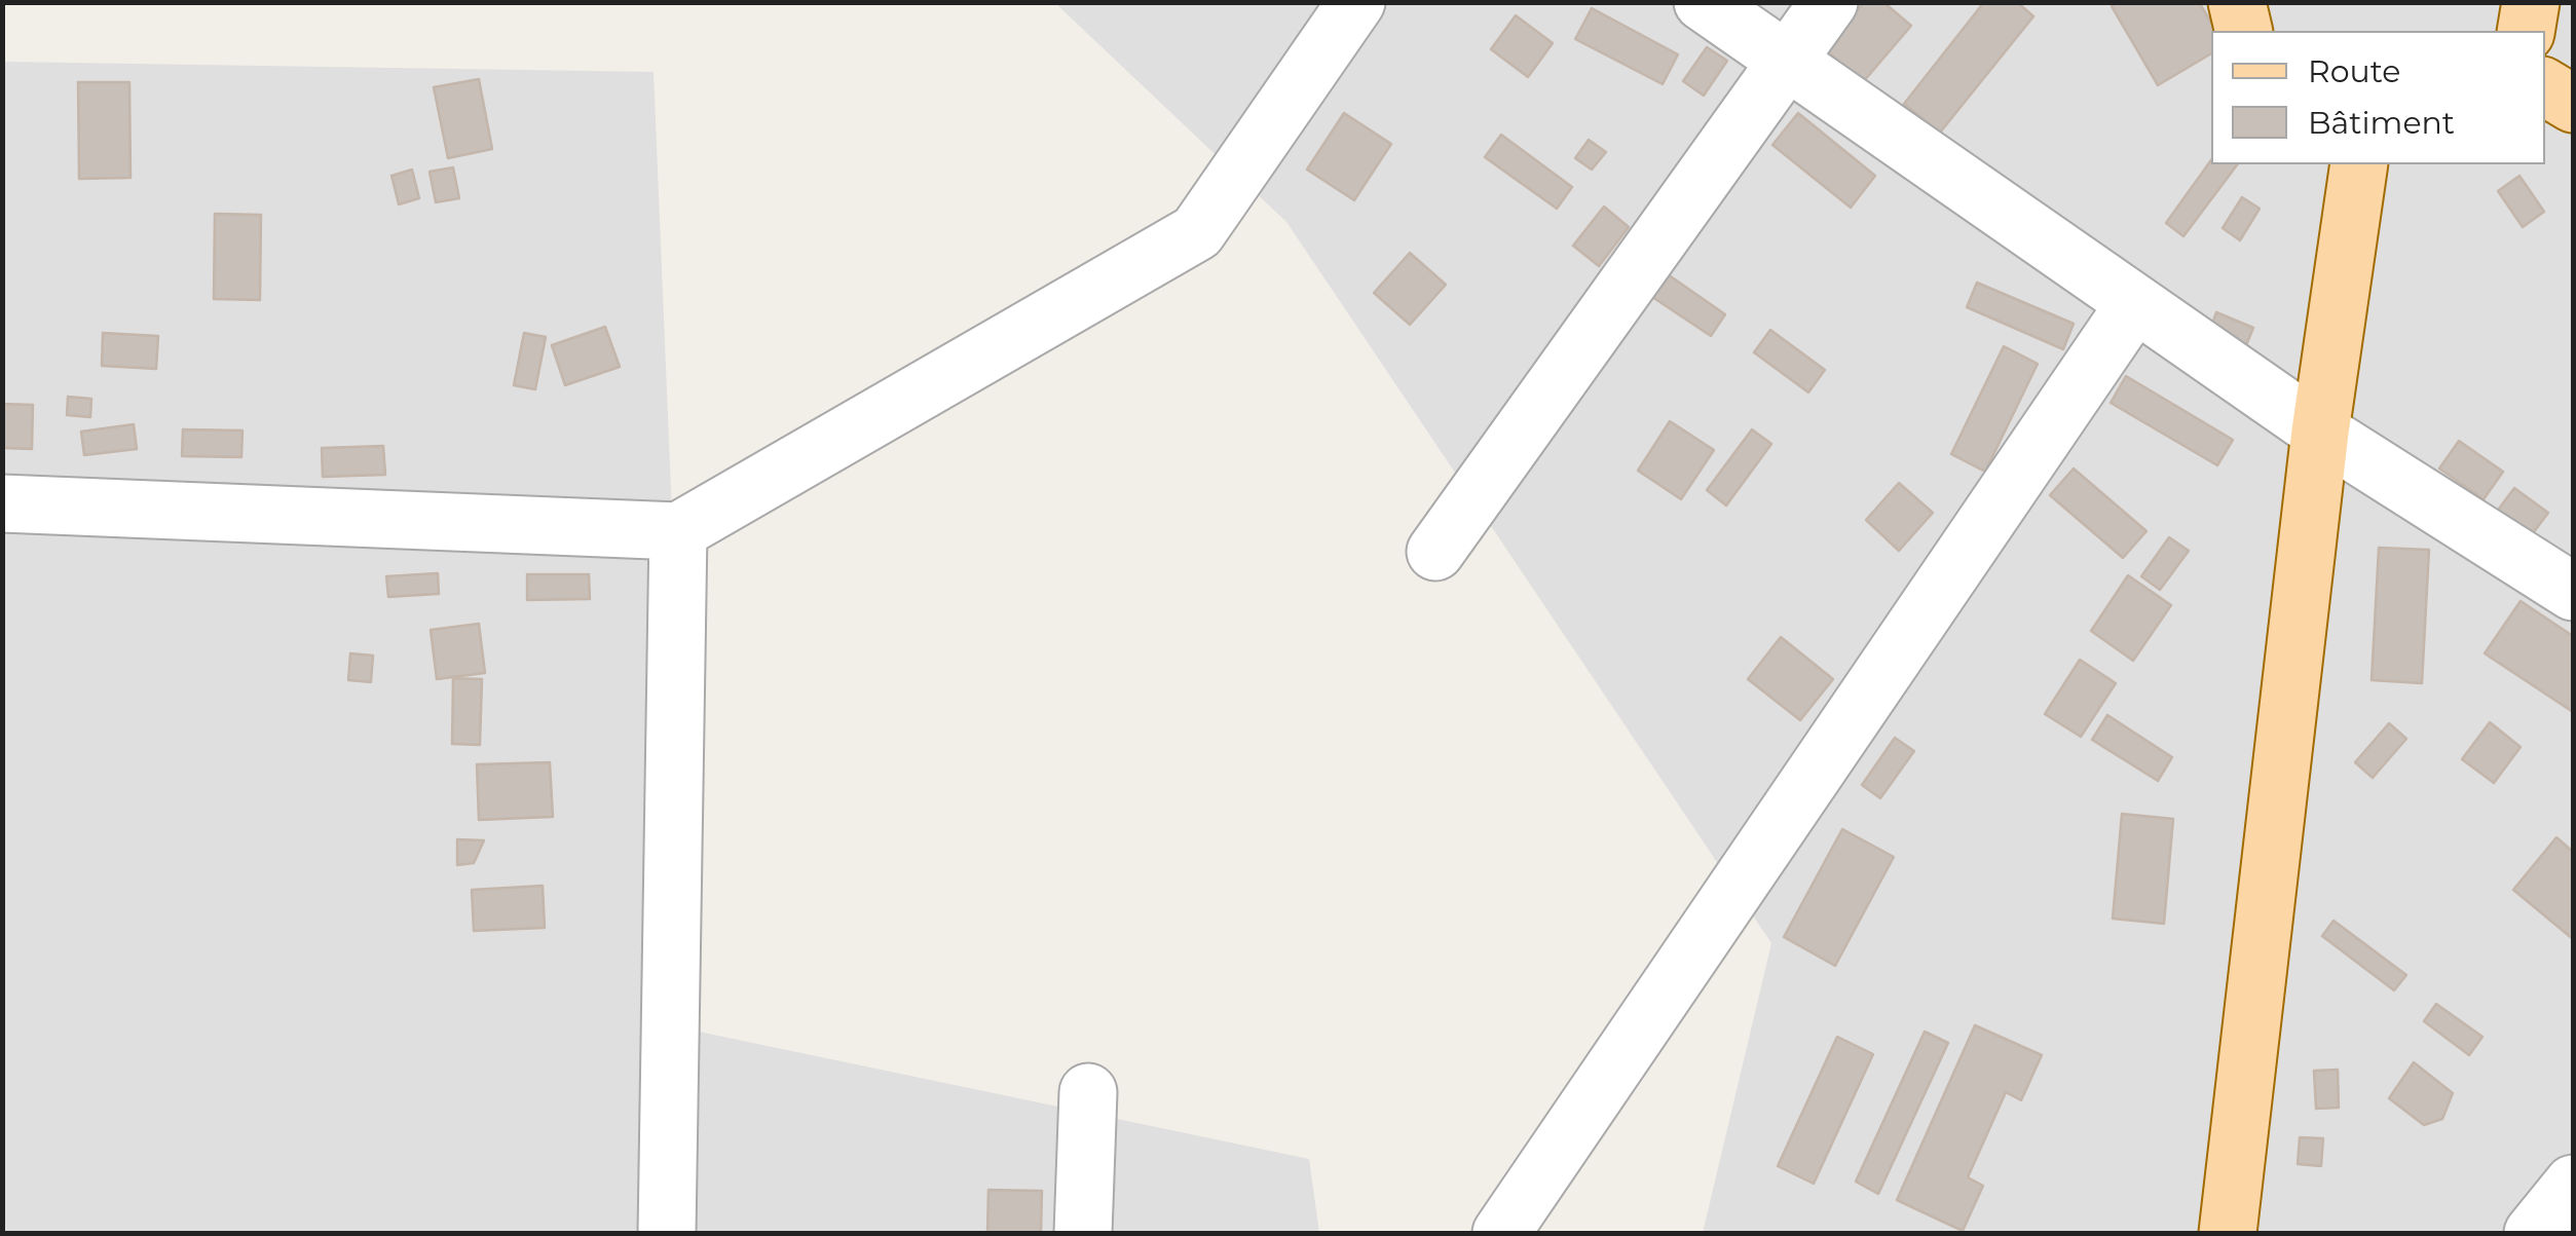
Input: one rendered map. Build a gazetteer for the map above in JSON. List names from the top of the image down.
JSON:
{
  "legend": ["Route", "Bâtiment"]
}
